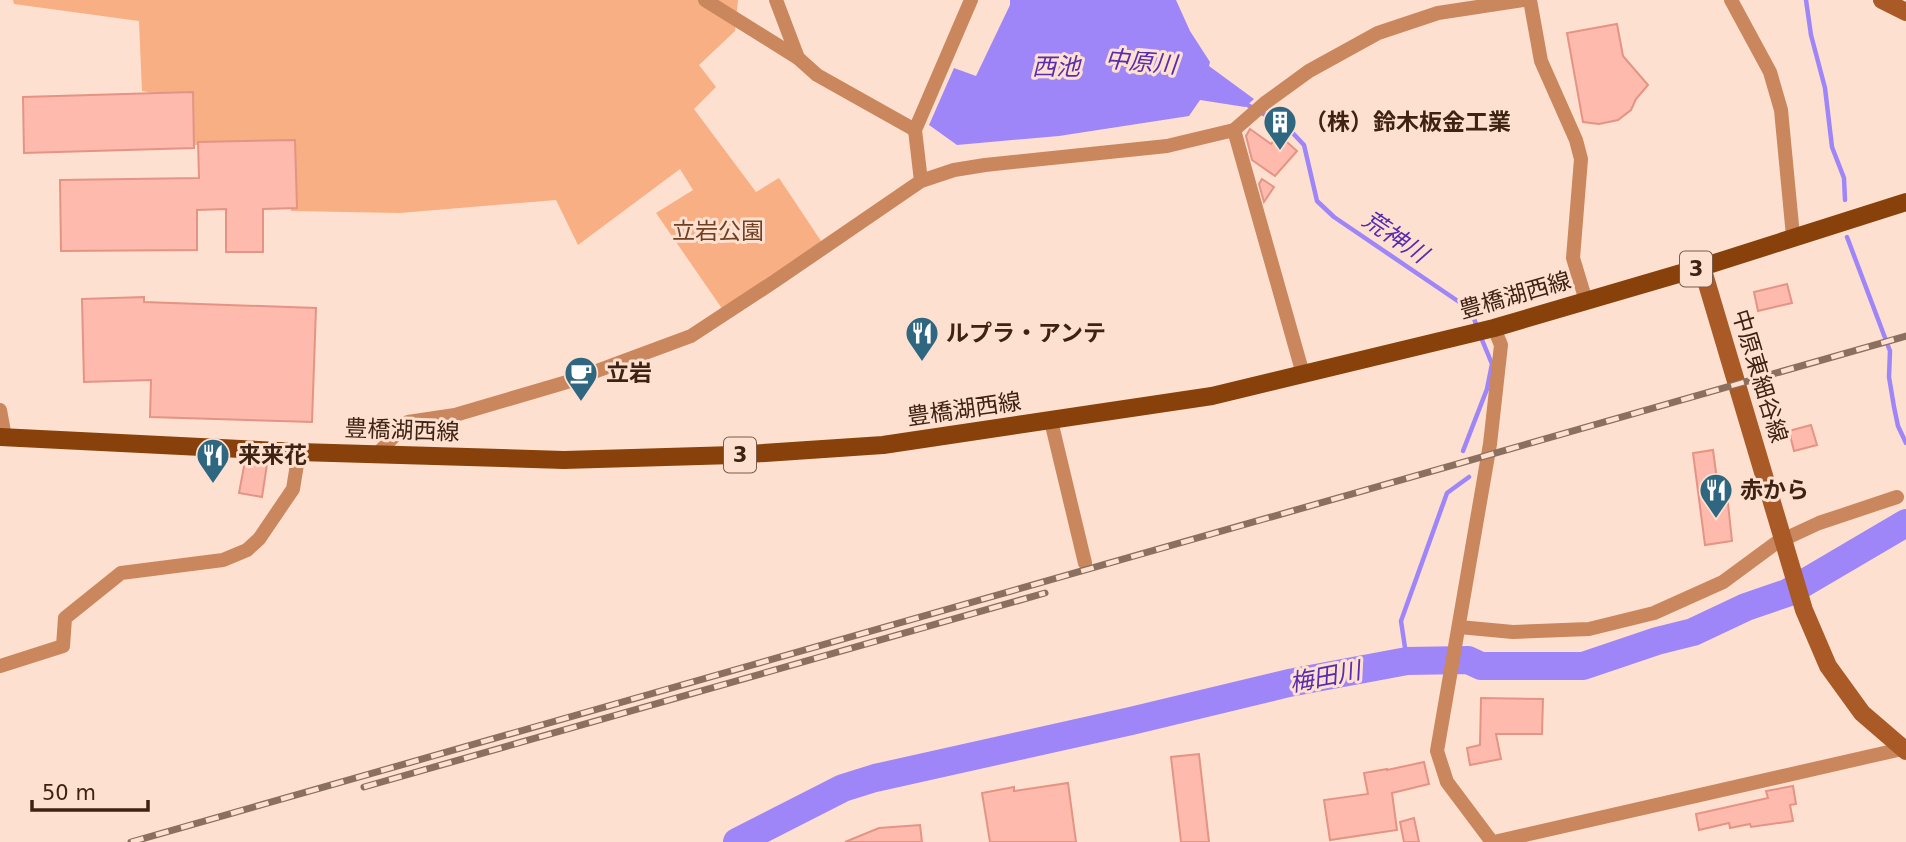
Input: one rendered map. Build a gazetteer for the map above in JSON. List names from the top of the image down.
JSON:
{
  "streets": {
    "main road": ["3", "豊橋湖西線", "中原東細谷線"]
  },
  "crossings": [
    ["豊橋湖西線", "中原東細谷線"]
  ],
  "water": [
    "中原川",
    "西池",
    "荒神川",
    "梅田川"
  ],
  "parks": ["立岩公園"],
  "places": {
    "building": ["（株）鈴木板金工業"],
    "restaurant": ["ルプラ・アンテ", "来来花", "赤から"],
    "cafe": ["立岩"]
  },
  "scale_bar": "50 m"
}
